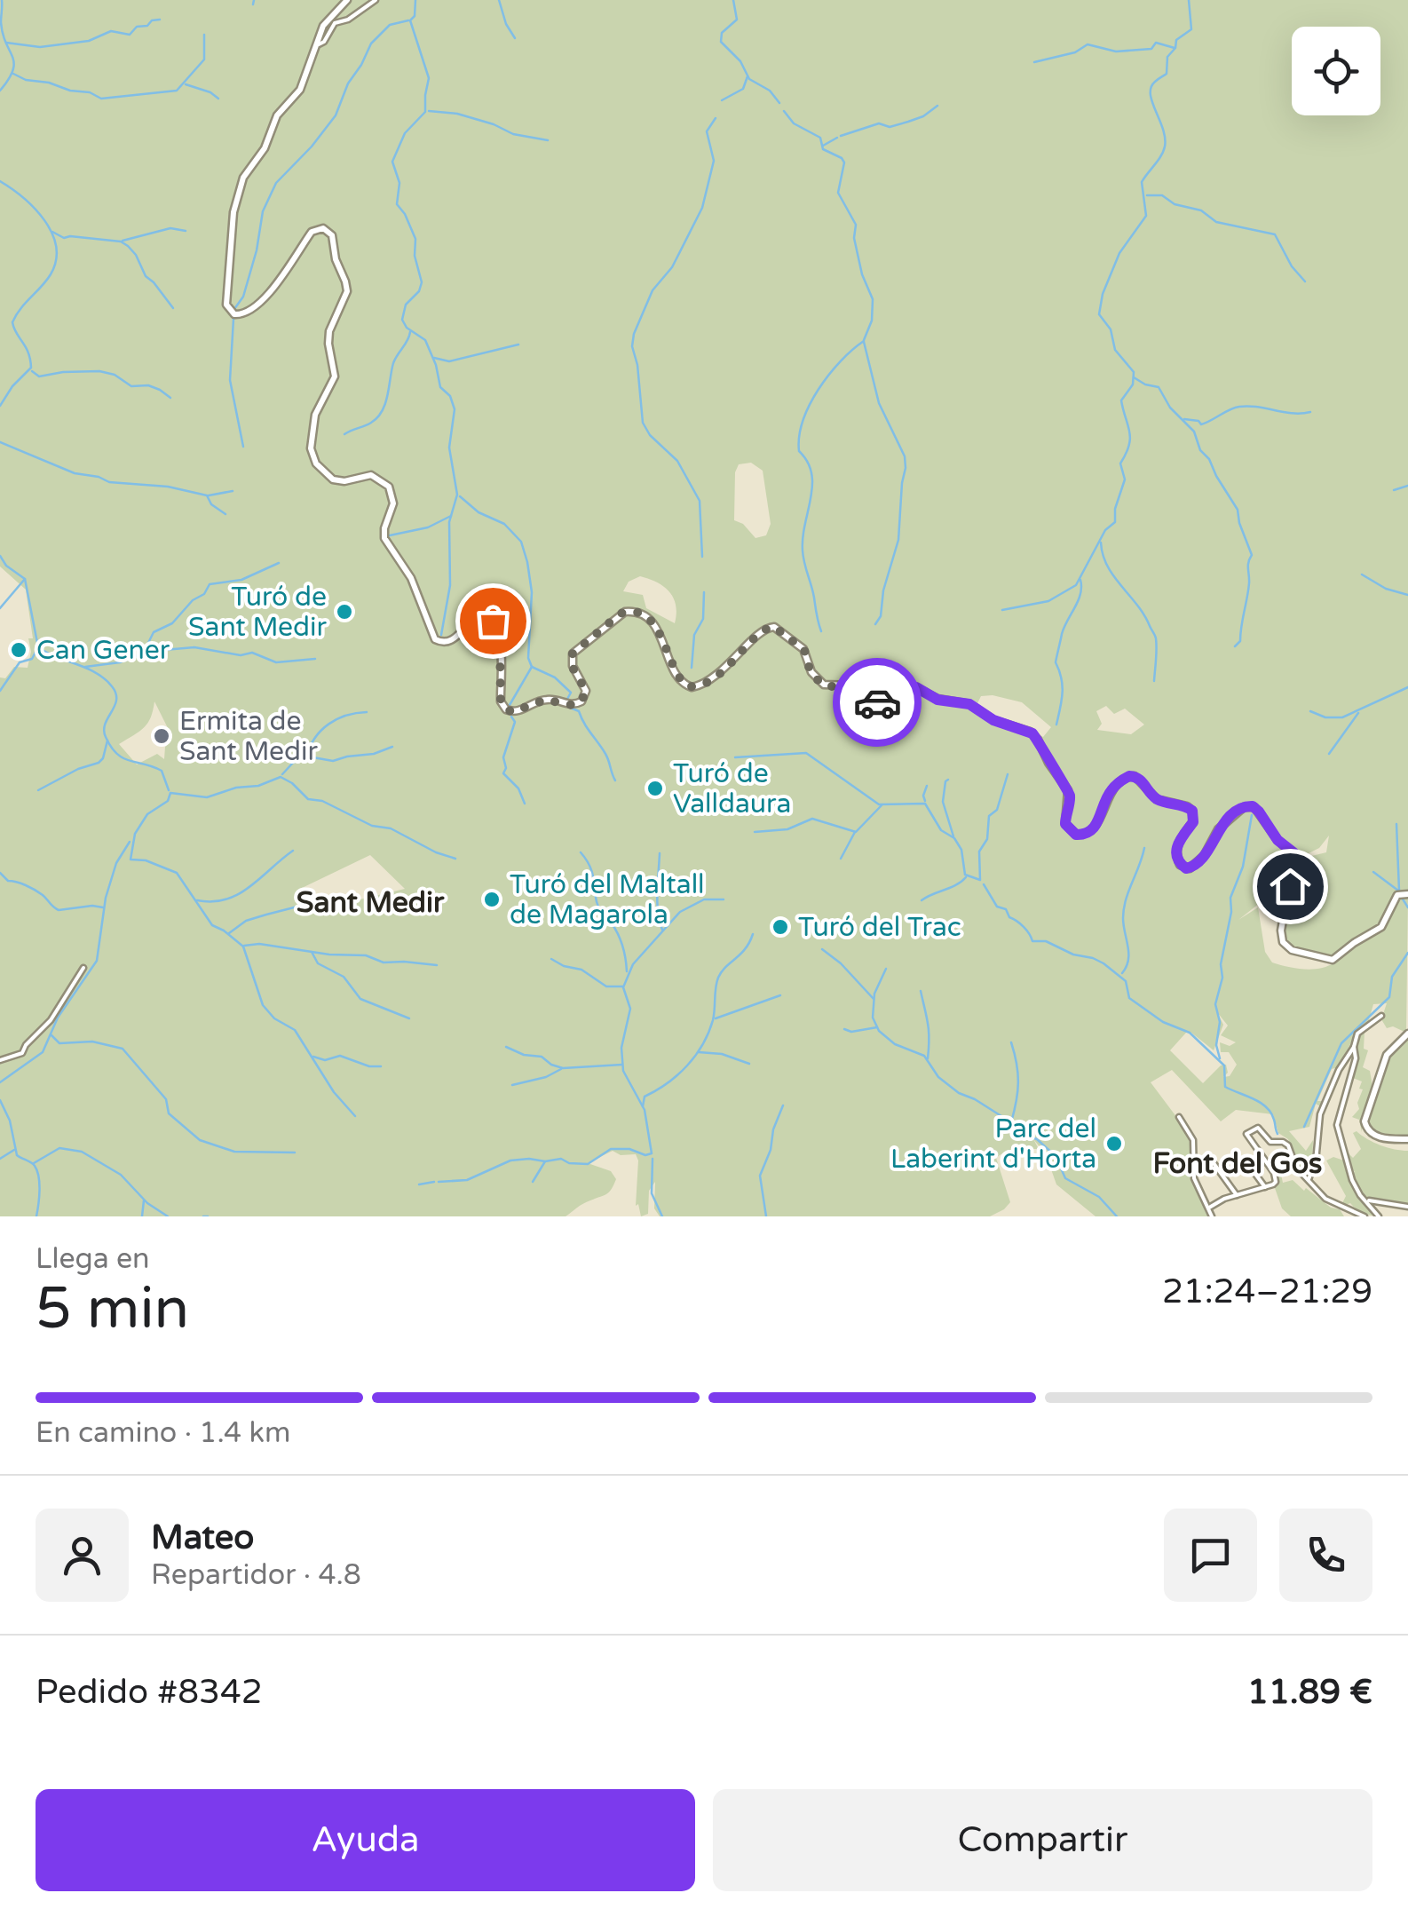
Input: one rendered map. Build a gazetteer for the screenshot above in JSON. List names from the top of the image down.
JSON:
{
  "districts": ["Sant Medir", "Font del Gos"],
  "places": [
    "Turó de Sant Medir",
    "Can Gener",
    "Ermita de Sant Medir",
    "Turó de Valldaura",
    "Turó del Maltall de Magarola",
    "Turó del Trac",
    "Parc del Laberint d'Horta"
  ],
  "page": {
    "heading": ["5 min", "Llega en", "21:24–21:29"],
    "panel": [
      "Mateo",
      "Repartidor · 4.8",
      "Pedido #8342",
      "11.89 €"
    ],
    "bar": "En camino · 1.4 km",
    "buttons": ["Ayuda", "Compartir"]
  }
}
